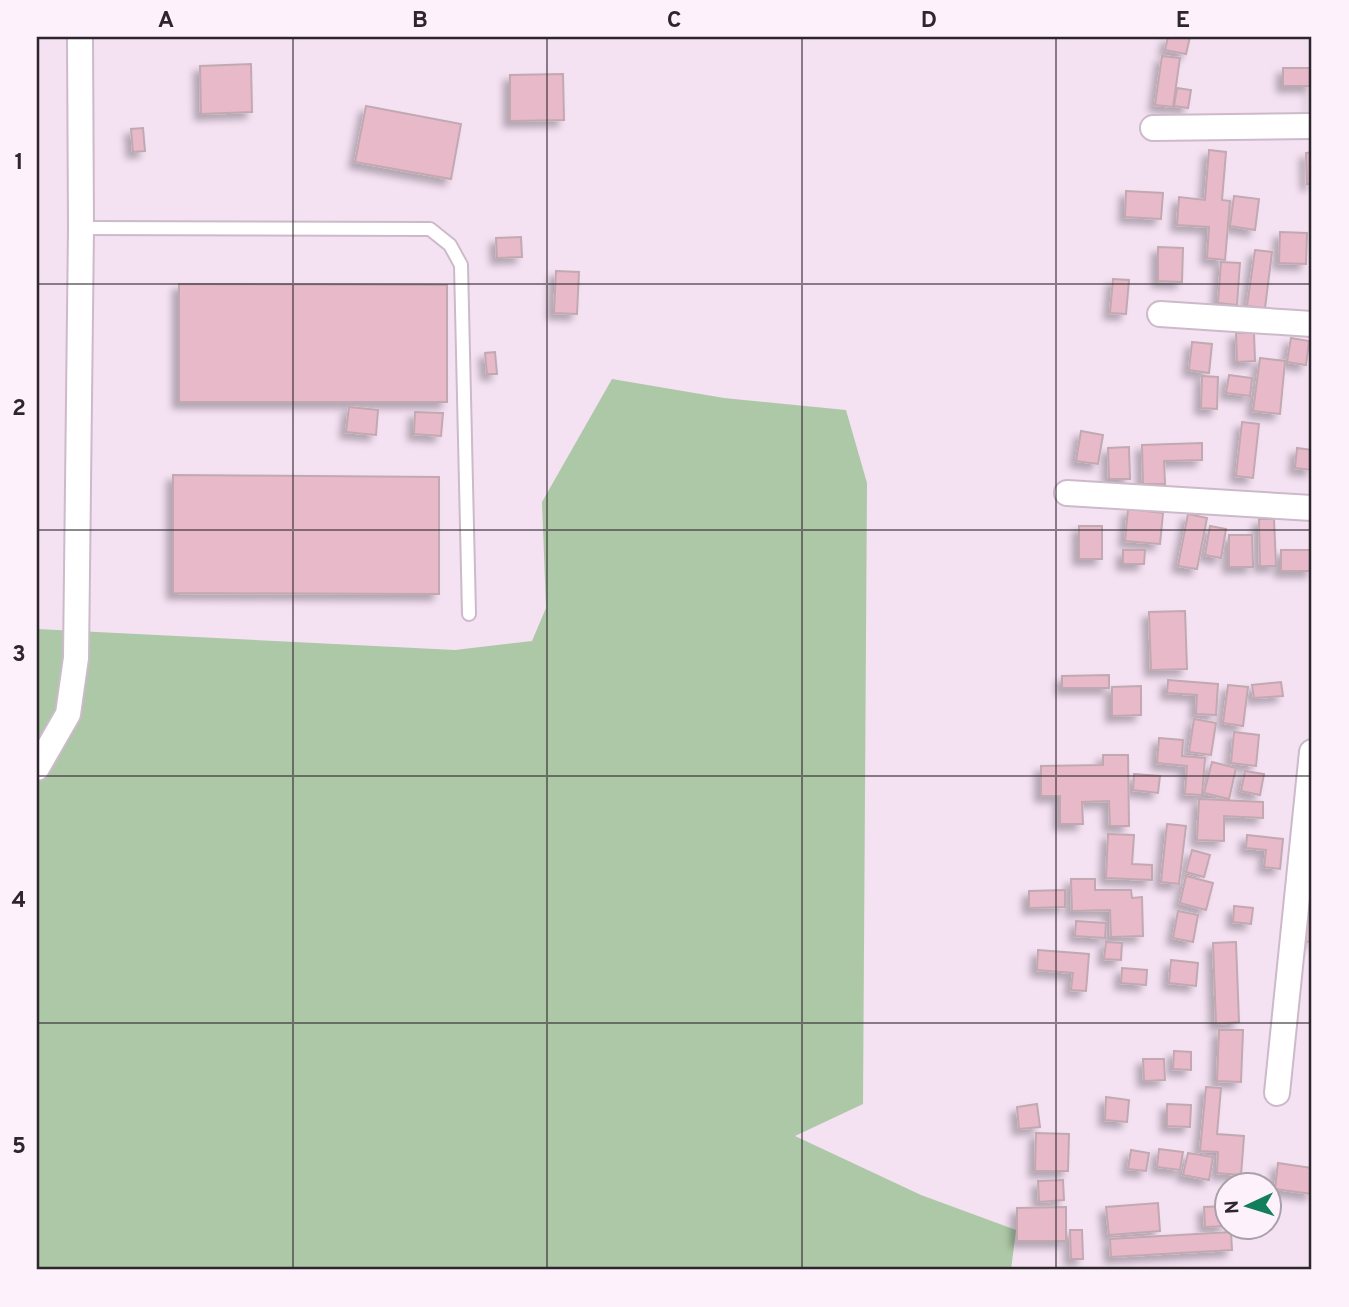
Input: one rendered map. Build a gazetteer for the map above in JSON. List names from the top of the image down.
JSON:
{
  "north": "left",
  "grid": {
    "columns": [
      "A",
      "B",
      "C",
      "D",
      "E"
    ],
    "rows": [
      "1",
      "2",
      "3",
      "4",
      "5"
    ]
  }
}
